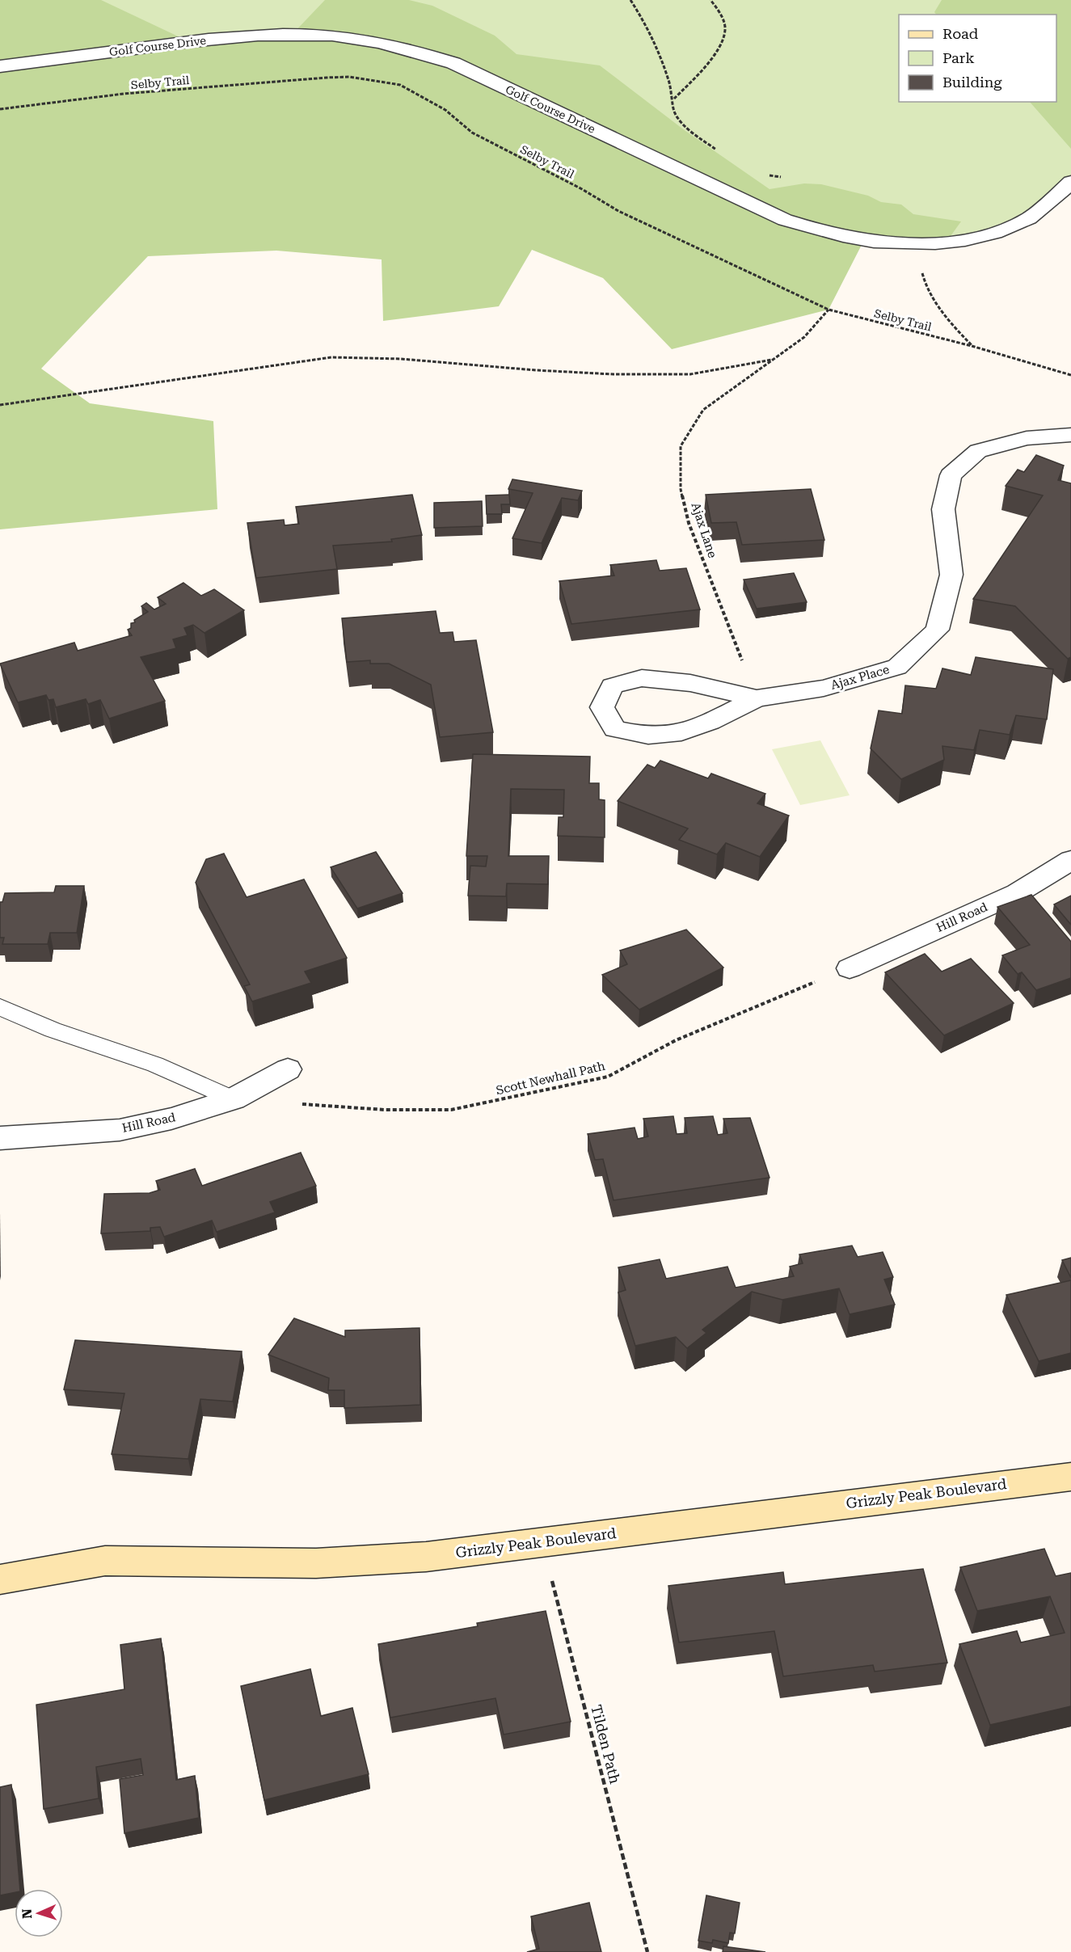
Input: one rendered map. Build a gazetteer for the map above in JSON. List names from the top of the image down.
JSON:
{
  "streets": {
    "street": [
      "Golf Course Drive",
      "Ajax Place",
      "Hill Road",
      "Grizzly Peak Boulevard"
    ],
    "path": [
      "Selby Trail",
      "Ajax Lane",
      "Scott Newhall Path",
      "Tilden Path"
    ]
  },
  "crossings": [
    ["Selby Trail", "Ajax Lane"],
    ["Ajax Lane", "Ajax Place"],
    ["Hill Road", "Scott Newhall Path"],
    ["Grizzly Peak Boulevard", "Tilden Path"]
  ],
  "legend": ["Road", "Park", "Building"],
  "north": "left"
}
